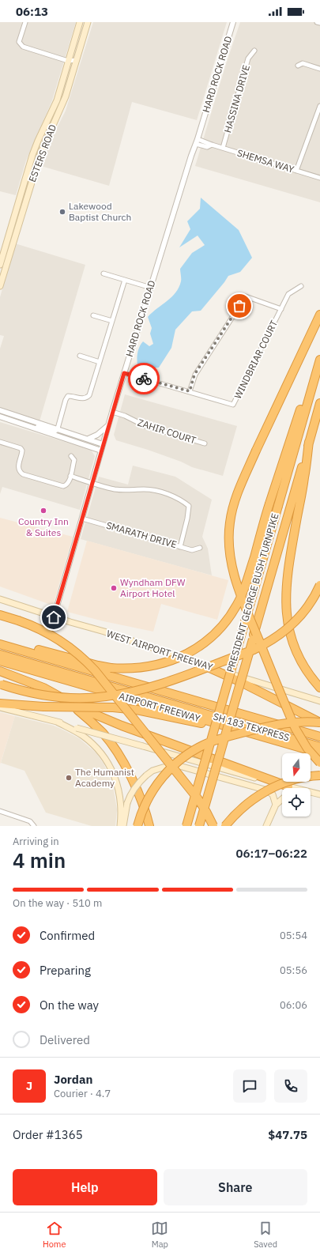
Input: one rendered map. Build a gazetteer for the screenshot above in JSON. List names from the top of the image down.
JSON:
{
  "streets": {
    "highway": ["PRESIDENT GEORGE BUSH TURNPIKE", "AIRPORT FREEWAY", "SH 183 TEXPRESS"],
    "main road": ["ESTERS ROAD", "WEST AIRPORT FREEWAY"],
    "street": [
      "HARD ROCK ROAD",
      "HASSINA DRIVE",
      "SHEMSA WAY",
      "WINDBRIAR COURT",
      "ZAHIR COURT",
      "SMARATH DRIVE"
    ]
  },
  "crossings": [
    ["HARD ROCK ROAD", "SHEMSA WAY"],
    ["HARD ROCK ROAD", "WINDBRIAR COURT"],
    ["HARD ROCK ROAD", "ZAHIR COURT"],
    ["HARD ROCK ROAD", "SMARATH DRIVE"],
    ["HARD ROCK ROAD", "WEST AIRPORT FREEWAY"],
    ["HASSINA DRIVE", "SHEMSA WAY"]
  ],
  "places": [
    "Lakewood Baptist Church",
    "Country Inn & Suites",
    "Wyndham DFW Airport Hotel",
    "The Humanist Academy"
  ],
  "north": "bottom",
  "page": {
    "status": "06:13",
    "heading": ["4 min", "Arriving in", "06:17–06:22"],
    "panel": [
      "Jordan",
      "Courier · 4.7",
      "Order #1365",
      "$47.75"
    ],
    "bar": "On the way · 510 m",
    "list": [
      ["Confirmed", "05:54"],
      ["Preparing", "05:56"],
      ["On the way", "06:06"],
      "Delivered"
    ],
    "round": "J",
    "buttons": ["Help", "Share"],
    "tabs": ["Home", "Map", "Saved"]
  }
}
